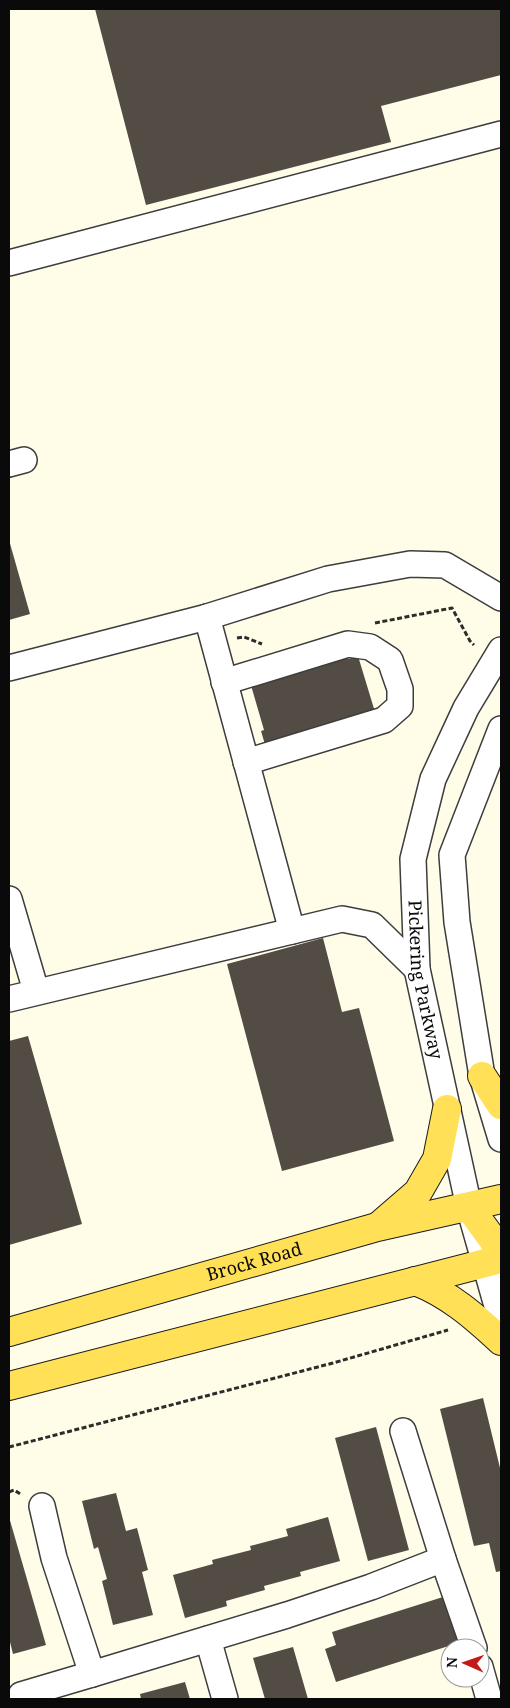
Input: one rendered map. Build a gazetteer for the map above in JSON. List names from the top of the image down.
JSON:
{
  "streets": {
    "main road": ["Brock Road"],
    "street": ["Pickering Parkway"]
  },
  "crossings": [
    ["Pickering Parkway", "Brock Road"]
  ],
  "north": "left"
}
